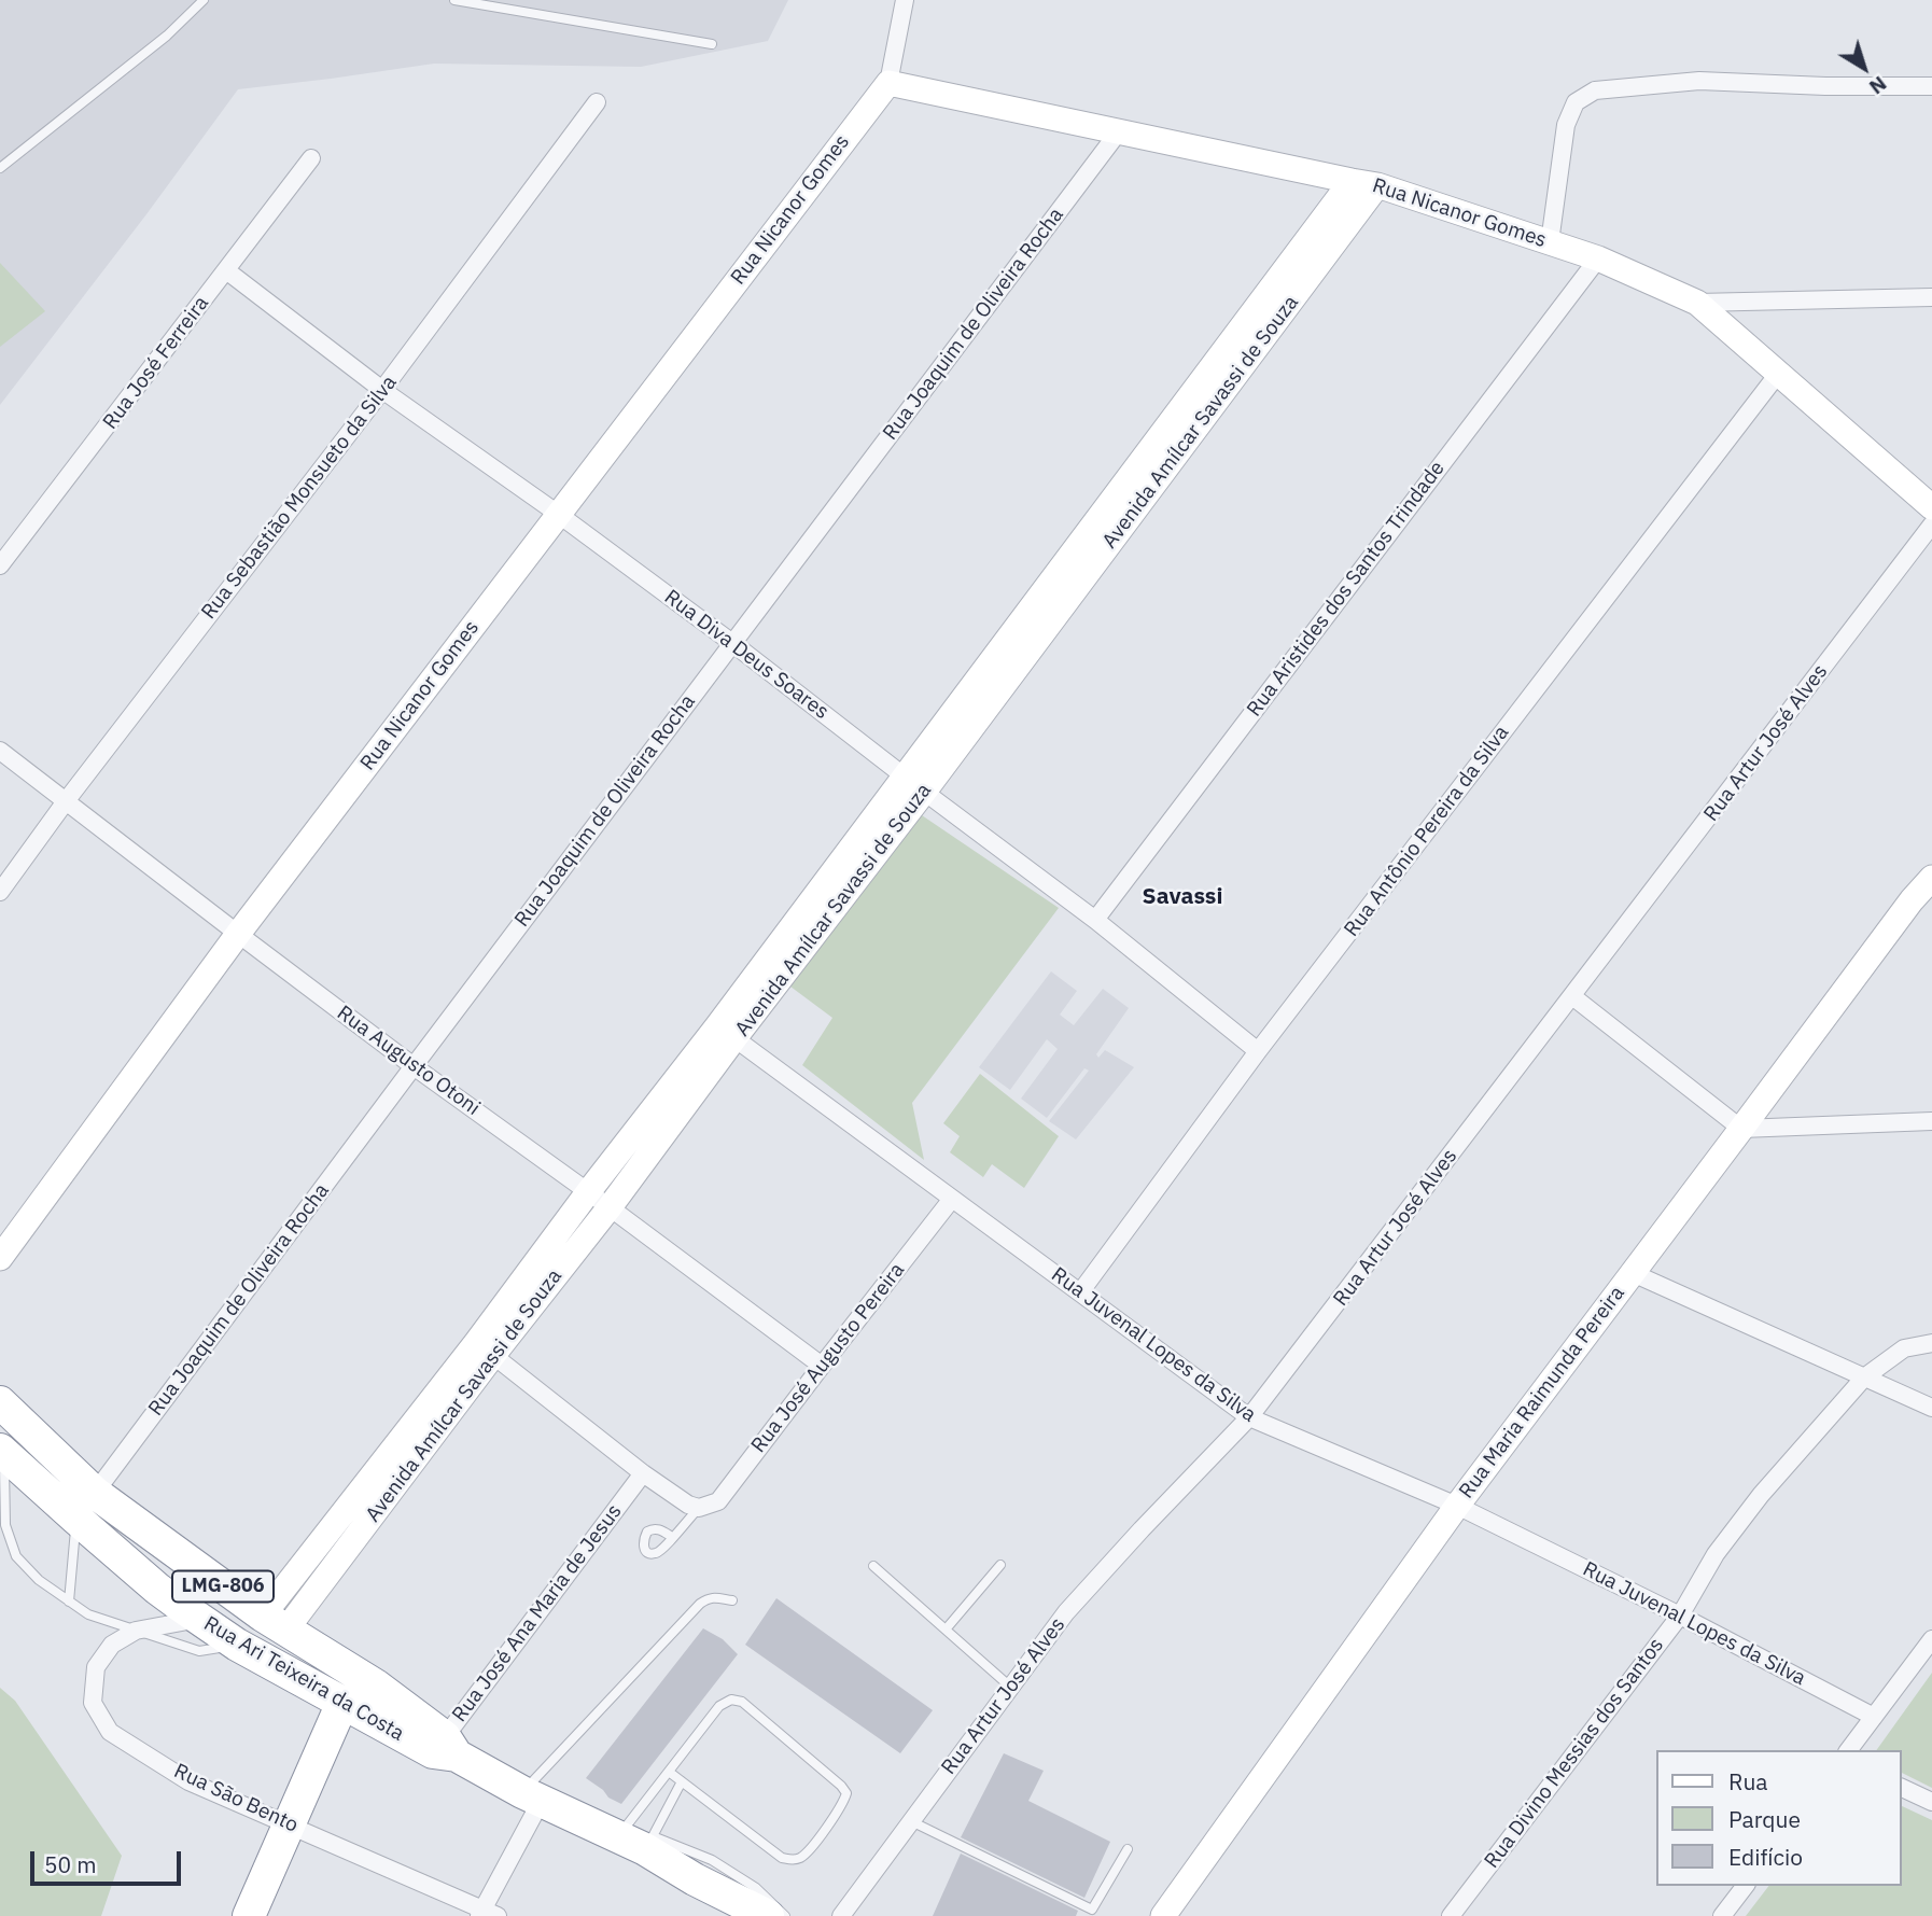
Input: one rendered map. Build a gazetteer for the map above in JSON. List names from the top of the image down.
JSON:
{
  "streets": {
    "highway": ["LMG-806", "Rua Ari Teixeira da Costa"],
    "street": [
      "Rua Nicanor Gomes",
      "Rua Joaquim de Oliveira Rocha",
      "Rua José Ferreira",
      "Avenida Amílcar Savassi de Souza",
      "Rua Sebastião Monsueto da Silva",
      "Rua Aristides dos Santos Trindade",
      "Rua Diva Deus Soares",
      "Rua Artur José Alves",
      "Rua Antônio Pereira da Silva",
      "Rua Augusto Otoni",
      "Rua Juvenal Lopes da Silva",
      "Rua José Augusto Pereira",
      "Rua Maria Raimunda Pereira",
      "Rua José Ana Maria de Jesus",
      "Rua Divino Messias dos Santos",
      "Rua São Bento"
    ]
  },
  "crossings": [
    ["Rua Nicanor Gomes", "Rua Joaquim de Oliveira Rocha"],
    ["Rua Nicanor Gomes", "Avenida Amílcar Savassi de Souza"],
    ["Rua Nicanor Gomes", "Rua Aristides dos Santos Trindade"],
    ["Rua Nicanor Gomes", "Rua Diva Deus Soares"],
    ["Rua Nicanor Gomes", "Rua Antônio Pereira da Silva"],
    ["Rua Nicanor Gomes", "Rua Augusto Otoni"],
    ["Rua Joaquim de Oliveira Rocha", "Rua Diva Deus Soares"],
    ["Rua Joaquim de Oliveira Rocha", "Rua Augusto Otoni"],
    ["Rua Joaquim de Oliveira Rocha", "LMG-806"],
    ["Rua José Ferreira", "Rua Diva Deus Soares"],
    ["Avenida Amílcar Savassi de Souza", "Rua Diva Deus Soares"],
    ["Avenida Amílcar Savassi de Souza", "Rua Augusto Otoni"],
    ["Avenida Amílcar Savassi de Souza", "Rua Juvenal Lopes da Silva"],
    ["Avenida Amílcar Savassi de Souza", "LMG-806"],
    ["Rua Sebastião Monsueto da Silva", "Rua Diva Deus Soares"],
    ["Rua Sebastião Monsueto da Silva", "Rua Augusto Otoni"],
    ["Rua Aristides dos Santos Trindade", "Rua Diva Deus Soares"],
    ["Rua Diva Deus Soares", "Rua Antônio Pereira da Silva"],
    ["Rua Artur José Alves", "Rua Juvenal Lopes da Silva"],
    ["Rua Antônio Pereira da Silva", "Rua Juvenal Lopes da Silva"],
    ["Rua Augusto Otoni", "Rua José Augusto Pereira"],
    ["Rua Juvenal Lopes da Silva", "Rua José Augusto Pereira"],
    ["Rua Juvenal Lopes da Silva", "Rua Maria Raimunda Pereira"],
    ["Rua Juvenal Lopes da Silva", "Rua Divino Messias dos Santos"],
    ["LMG-806", "Rua José Ana Maria de Jesus"],
    ["LMG-806", "Rua Ari Teixeira da Costa"],
    ["Rua José Ana Maria de Jesus", "Rua Ari Teixeira da Costa"],
    ["Rua Ari Teixeira da Costa", "Rua São Bento"]
  ],
  "districts": ["Savassi"],
  "legend": ["Rua", "Parque", "Edifício"],
  "scale_bar": "50 m",
  "north": "bottom right"
}
